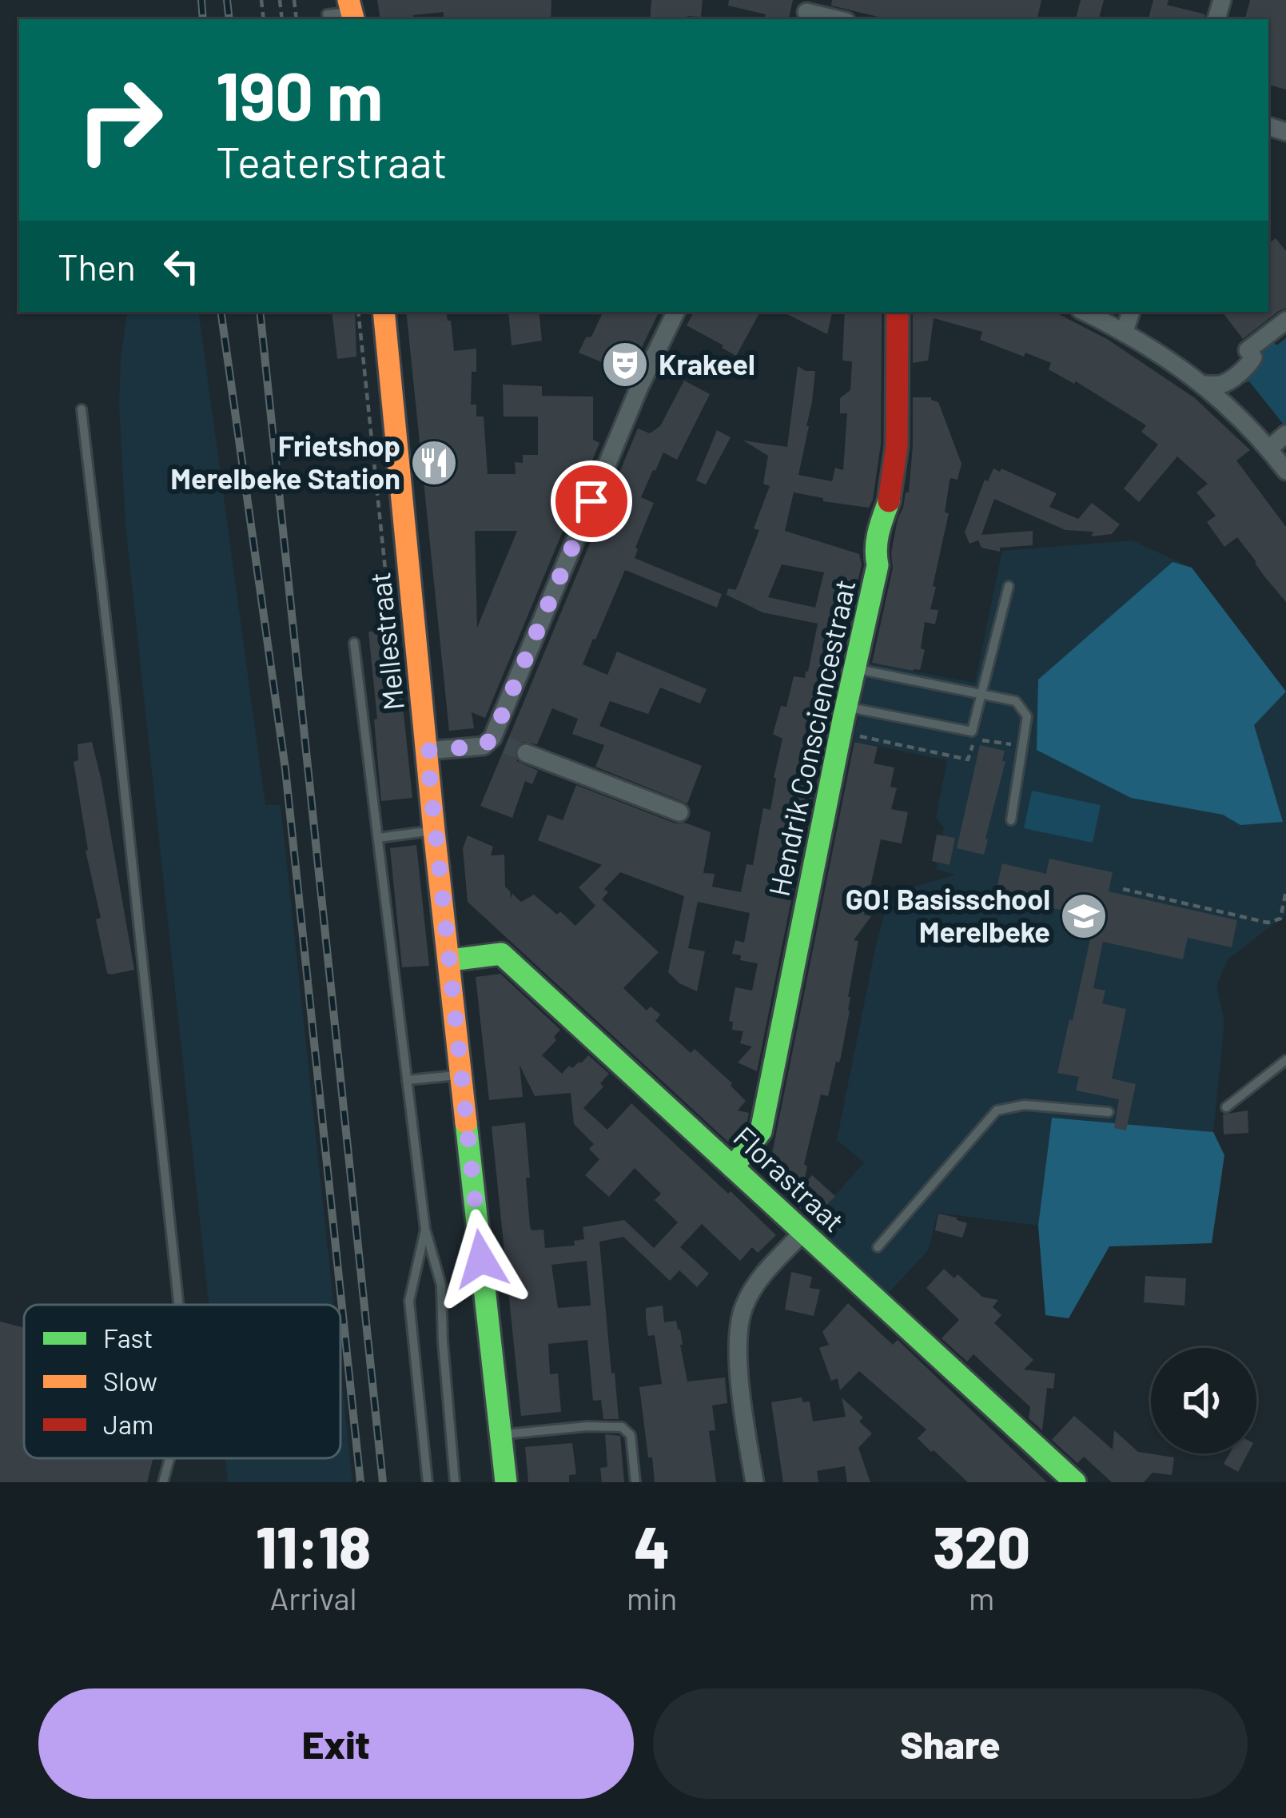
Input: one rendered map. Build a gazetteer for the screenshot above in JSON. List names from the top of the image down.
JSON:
{
  "streets": {
    "street": ["Mellestraat", "Hendrik Consciencestraat", "Florastraat"]
  },
  "crossings": [
    ["Mellestraat", "Florastraat"],
    ["Hendrik Consciencestraat", "Florastraat"]
  ],
  "places": {
    "theatre": ["Krakeel"],
    "restaurant": ["Frietshop Merelbeke Station"],
    "school or university": ["GO! Basisschool Merelbeke"]
  },
  "legend": ["Fast", "Slow", "Jam"],
  "page": {
    "turn": ["190 m", "Teaterstraat"],
    "then": "Then",
    "eta": [
      "11:18",
      "Arrival",
      "4",
      "min",
      "320",
      "m"
    ],
    "buttons": ["Exit", "Share"]
  }
}
